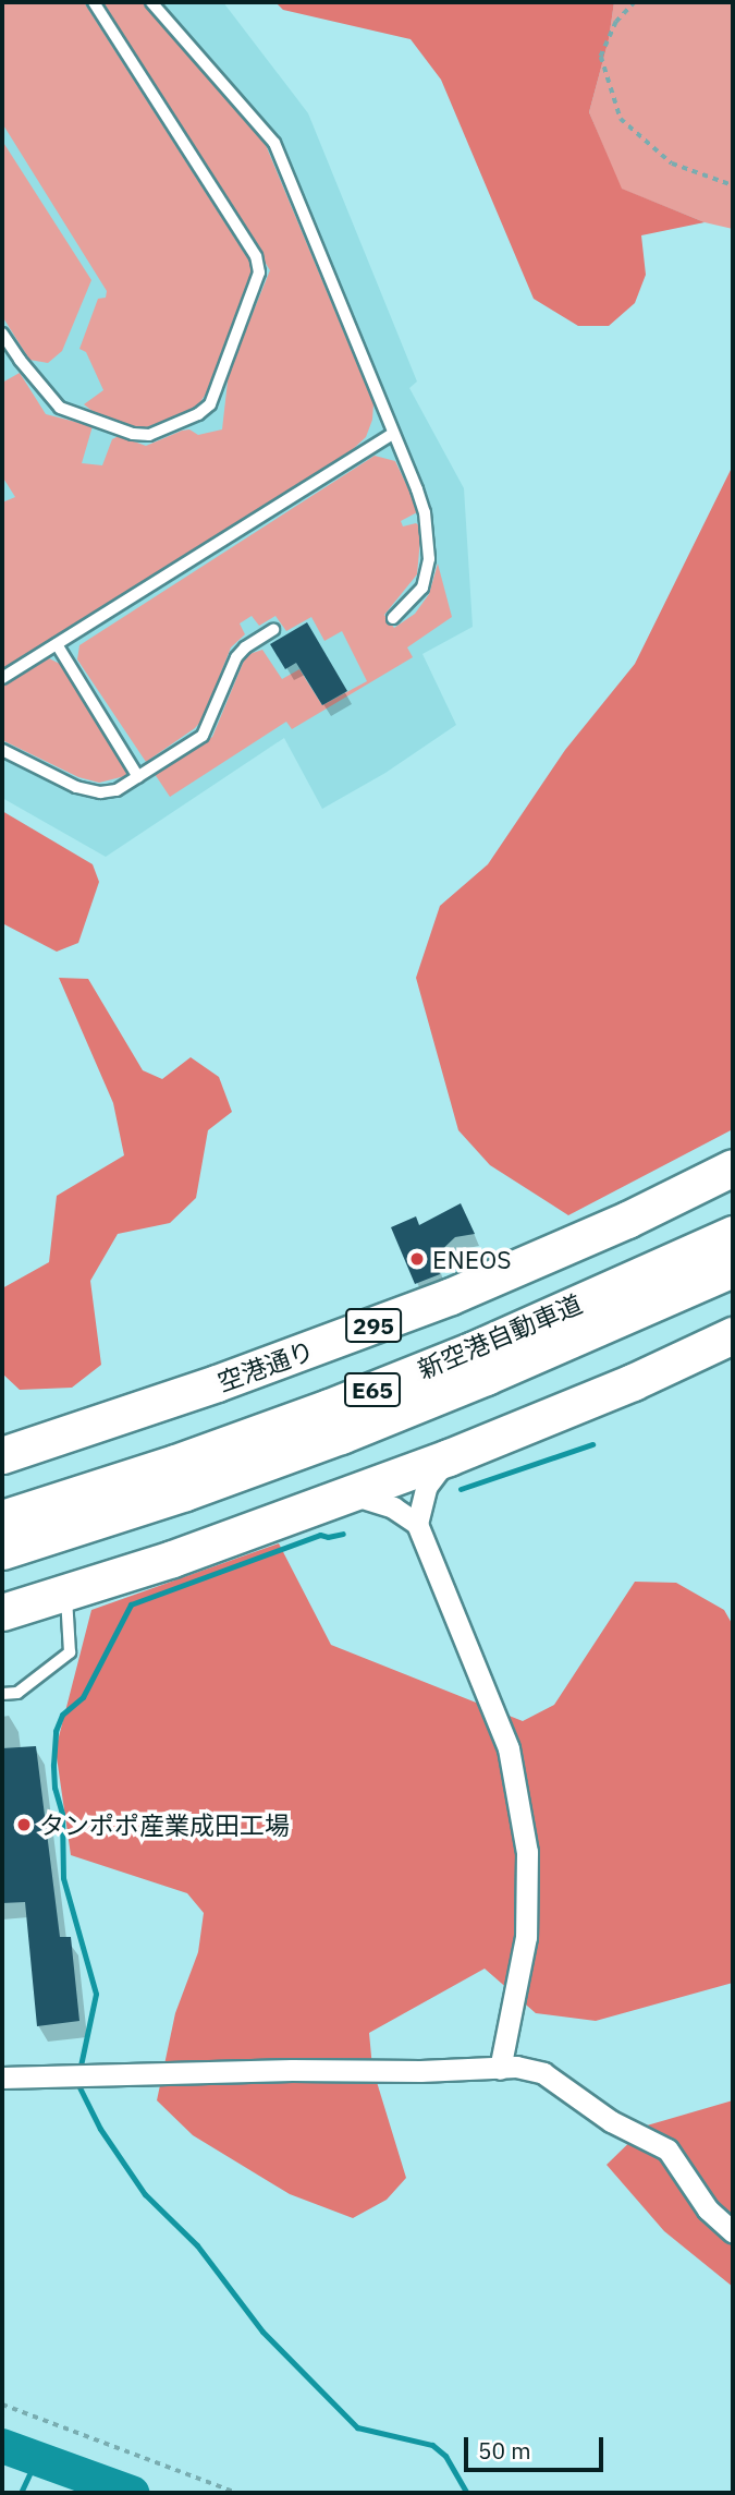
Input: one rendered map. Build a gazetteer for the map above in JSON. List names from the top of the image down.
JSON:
{
  "streets": {
    "highway": [
      "295",
      "新空港自動車道",
      "空港通り",
      "E65"
    ]
  },
  "places": ["ENEOS", "タンポポ産業成田工場"],
  "scale_bar": "50 m"
}
